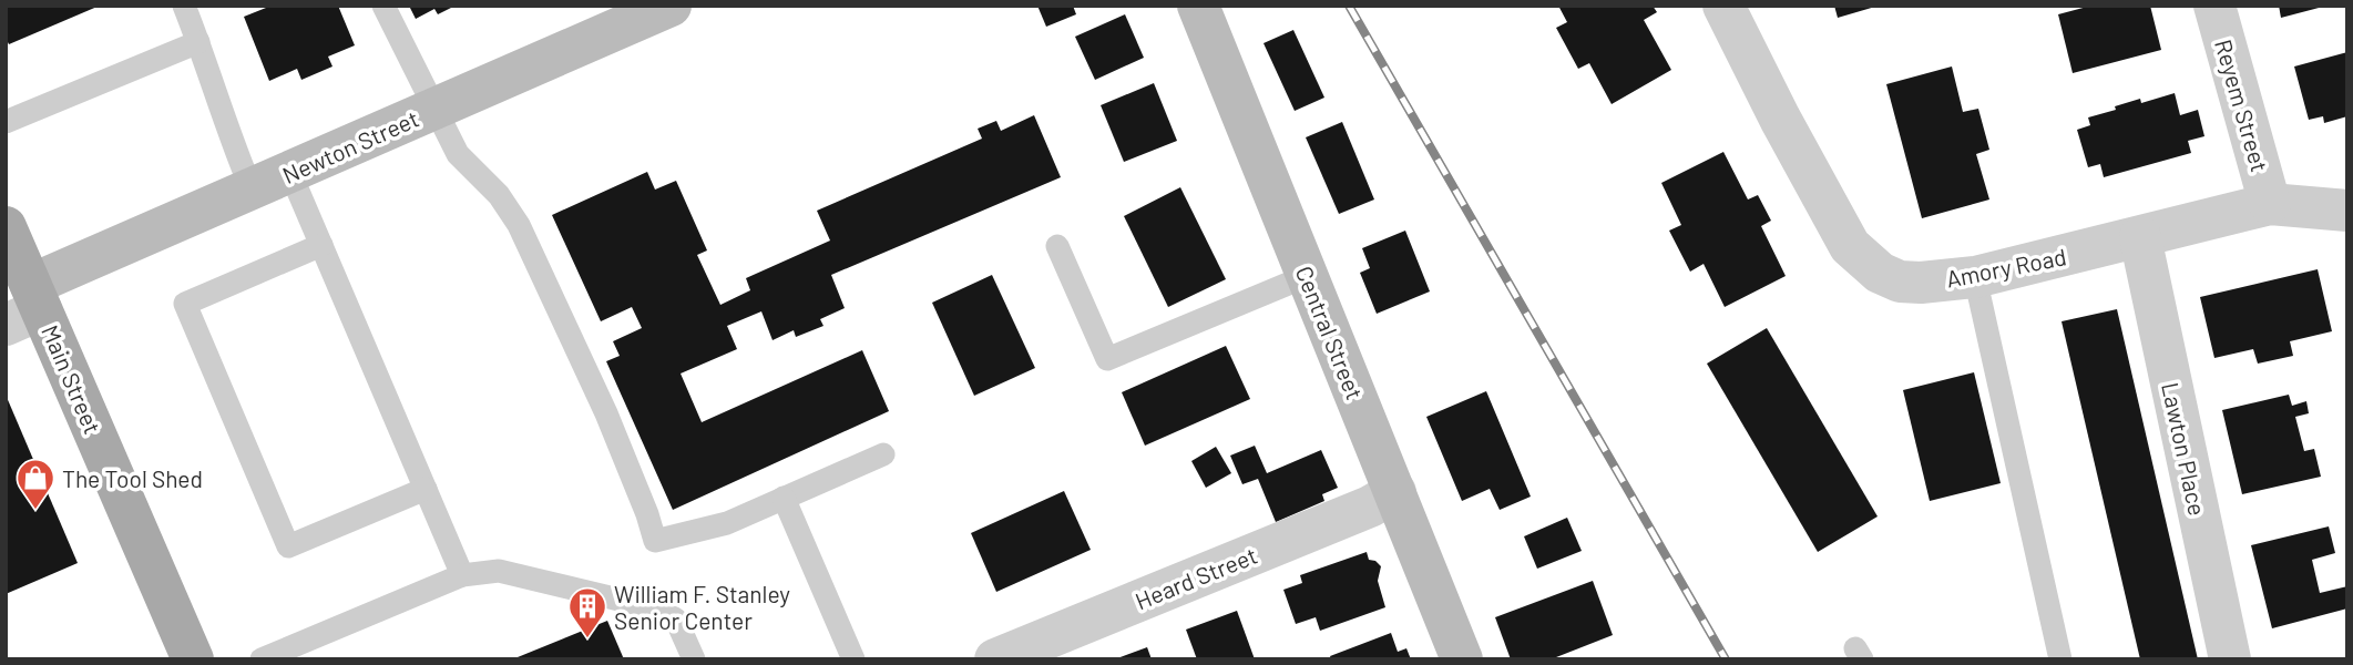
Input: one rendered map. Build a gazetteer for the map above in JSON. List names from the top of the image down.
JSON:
{
  "streets": {
    "main road": ["Main Street"],
    "street": [
      "Reyem Street",
      "Newton Street",
      "Amory Road",
      "Central Street",
      "Lawton Place",
      "Heard Street"
    ]
  },
  "crossings": [
    ["Reyem Street", "Amory Road"],
    ["Newton Street", "Main Street"],
    ["Amory Road", "Lawton Place"],
    ["Central Street", "Heard Street"]
  ],
  "places": {
    "shop": ["The Tool Shed"],
    "building": ["William F. Stanley Senior Center"]
  }
}
